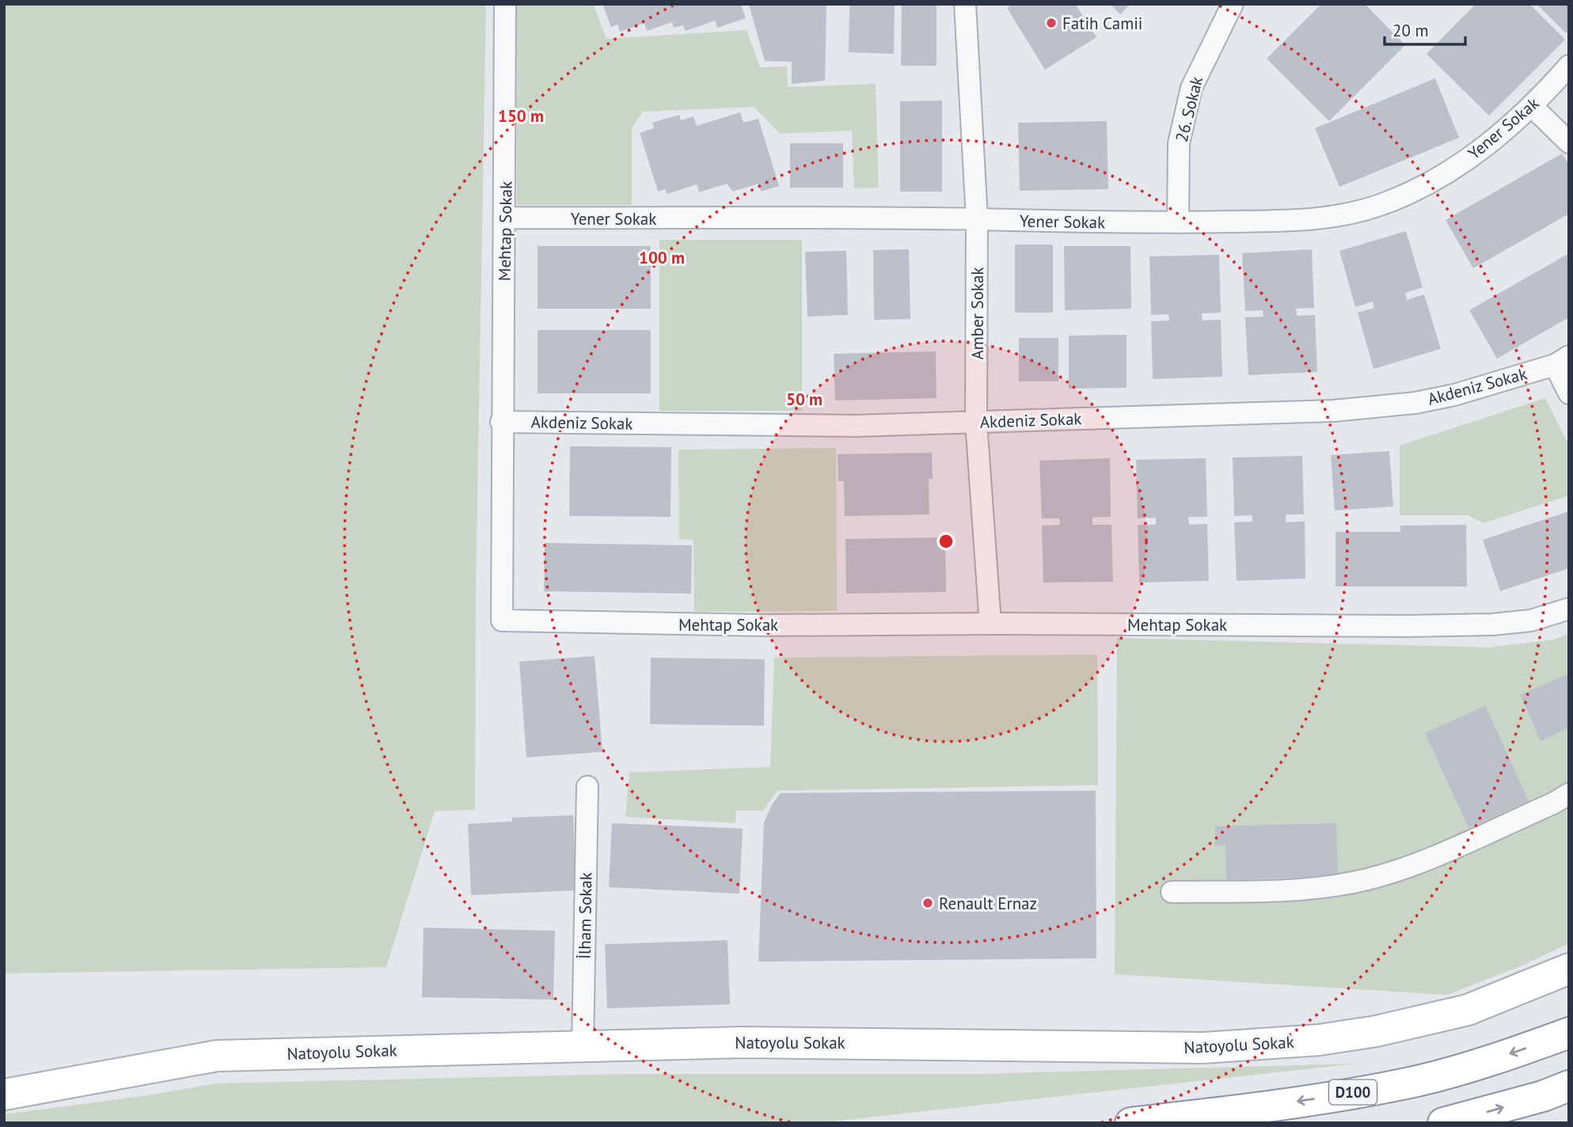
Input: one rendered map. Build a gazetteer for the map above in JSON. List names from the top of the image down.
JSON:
{
  "streets": {
    "main road": ["Natoyolu Sokak", "D100"],
    "street": [
      "26. Sokak",
      "Yener Sokak",
      "Mehtap Sokak",
      "Amber Sokak",
      "Akdeniz Sokak",
      "İlham Sokak"
    ]
  },
  "crossings": [
    ["26. Sokak", "Yener Sokak"],
    ["Yener Sokak", "Mehtap Sokak"],
    ["Yener Sokak", "Amber Sokak"],
    ["Mehtap Sokak", "Amber Sokak"],
    ["Mehtap Sokak", "Akdeniz Sokak"],
    ["Amber Sokak", "Akdeniz Sokak"],
    ["İlham Sokak", "Natoyolu Sokak"]
  ],
  "places": ["Fatih Camii", "Renault Ernaz"],
  "scale_bar": "20 m",
  "rings": ["150 m", "100 m", "50 m"]
}
